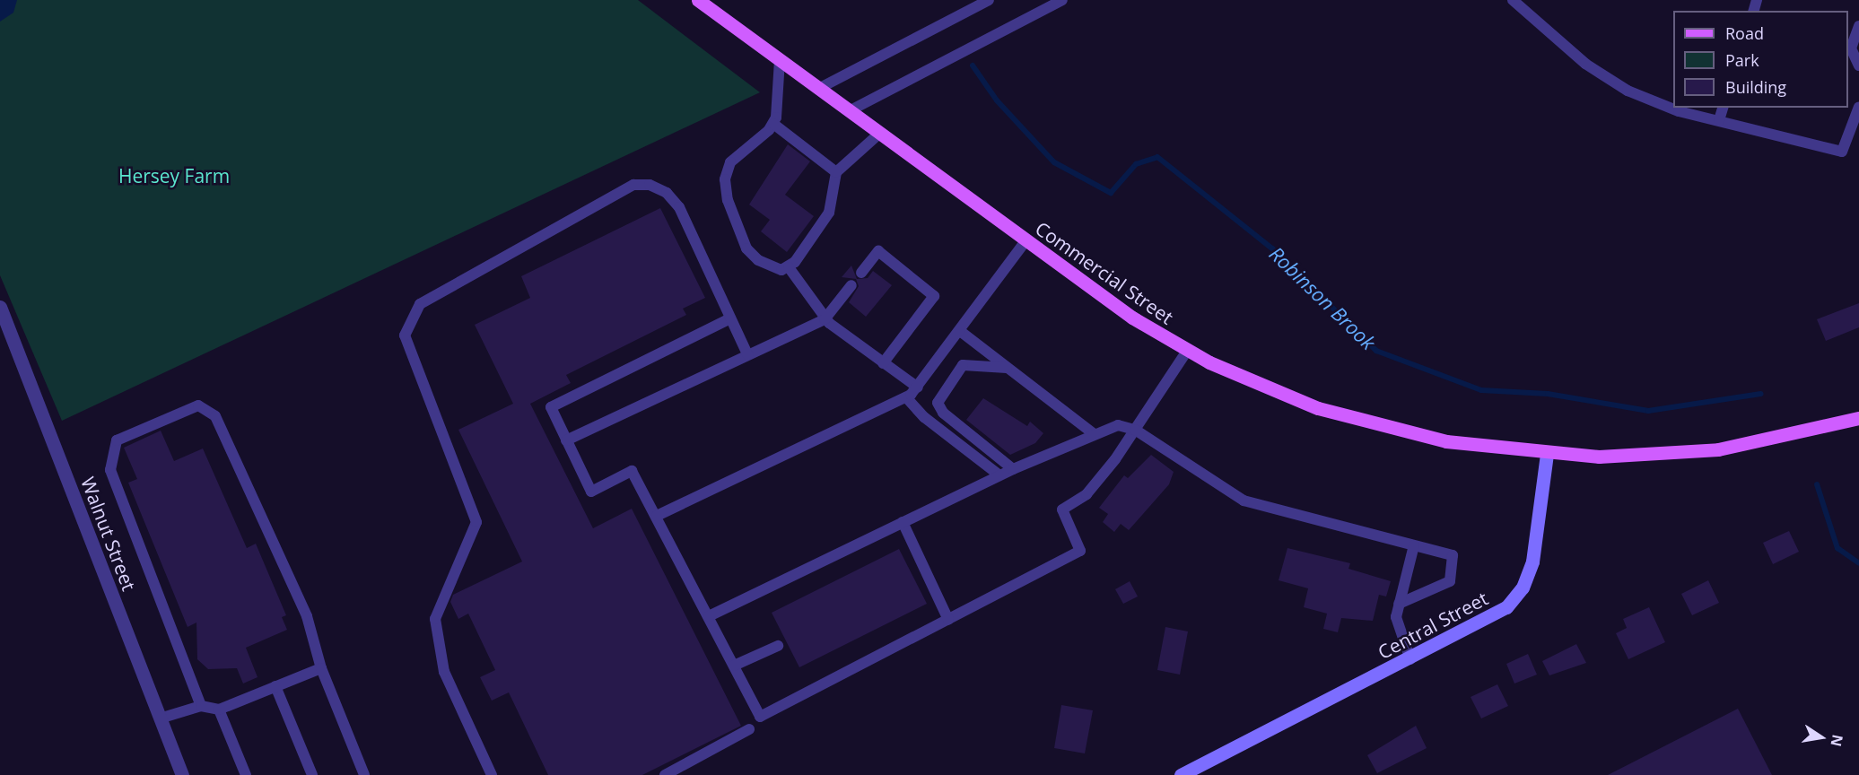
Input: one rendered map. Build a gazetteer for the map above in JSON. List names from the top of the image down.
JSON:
{
  "streets": {
    "main road": ["Commercial Street", "Central Street"],
    "street": ["Walnut Street"]
  },
  "crossings": [
    ["Commercial Street", "Central Street"]
  ],
  "water": ["Robinson Brook"],
  "parks": ["Hersey Farm"],
  "legend": ["Road", "Park", "Building"],
  "north": "right"
}
